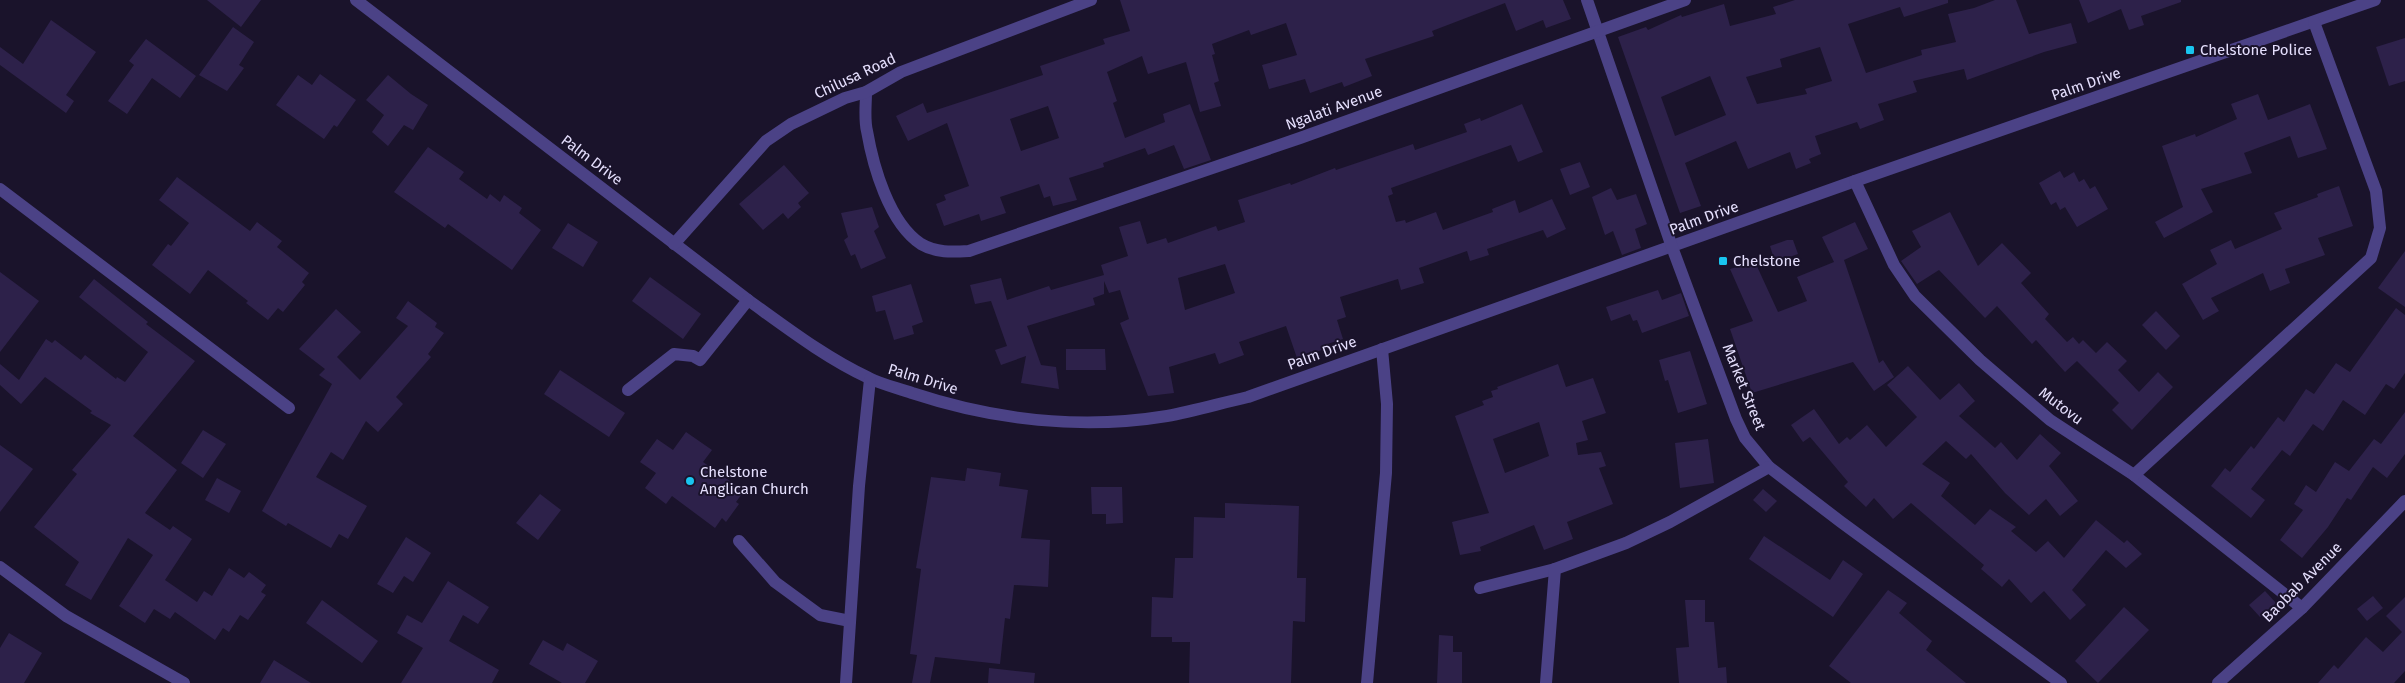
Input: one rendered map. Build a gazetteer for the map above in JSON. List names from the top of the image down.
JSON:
{
  "streets": {
    "street": [
      "Chilusa Road",
      "Palm Drive",
      "Ngalati Avenue",
      "Market Street",
      "Mutovu",
      "Baobab Avenue"
    ]
  },
  "crossings": [
    ["Chilusa Road", "Palm Drive"],
    ["Chilusa Road", "Ngalati Avenue"],
    ["Palm Drive", "Market Street"],
    ["Palm Drive", "Mutovu"],
    ["Ngalati Avenue", "Market Street"],
    ["Mutovu", "Baobab Avenue"]
  ],
  "places": {
    "transit": ["Chelstone Police", "Chelstone"],
    "other": ["Chelstone Anglican Church"]
  }
}
